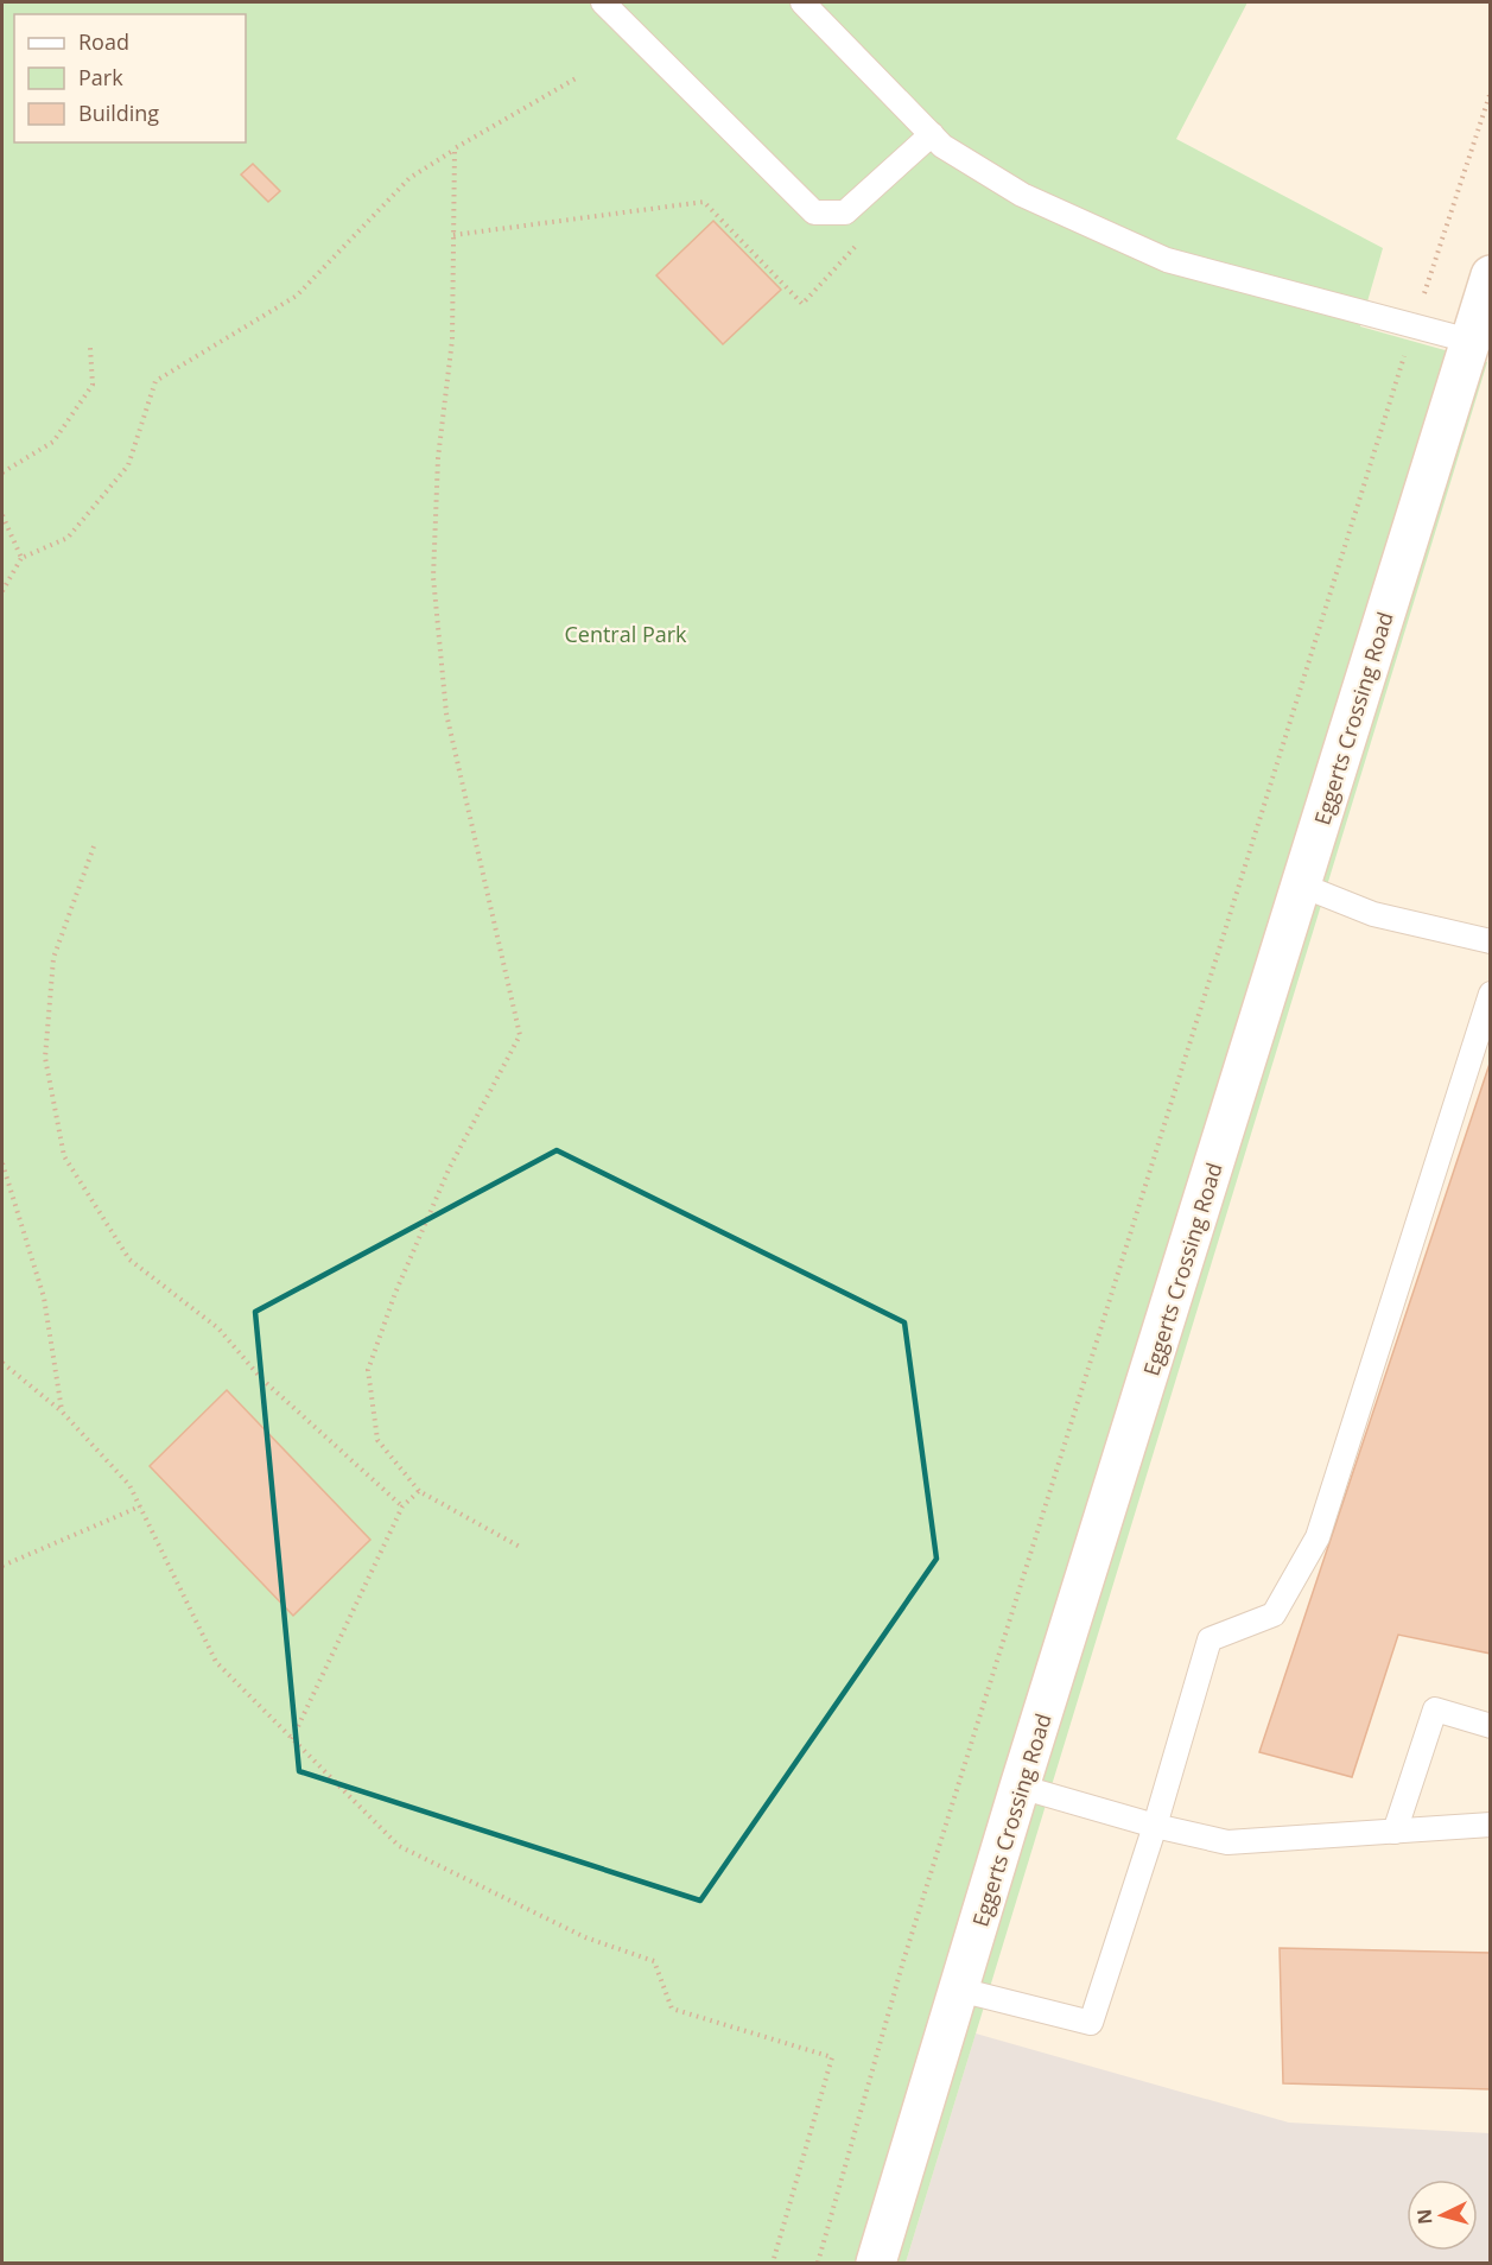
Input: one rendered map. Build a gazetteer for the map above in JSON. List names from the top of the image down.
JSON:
{
  "streets": {
    "street": ["Eggerts Crossing Road"]
  },
  "parks": ["Central Park"],
  "legend": ["Road", "Park", "Building"],
  "north": "left"
}
